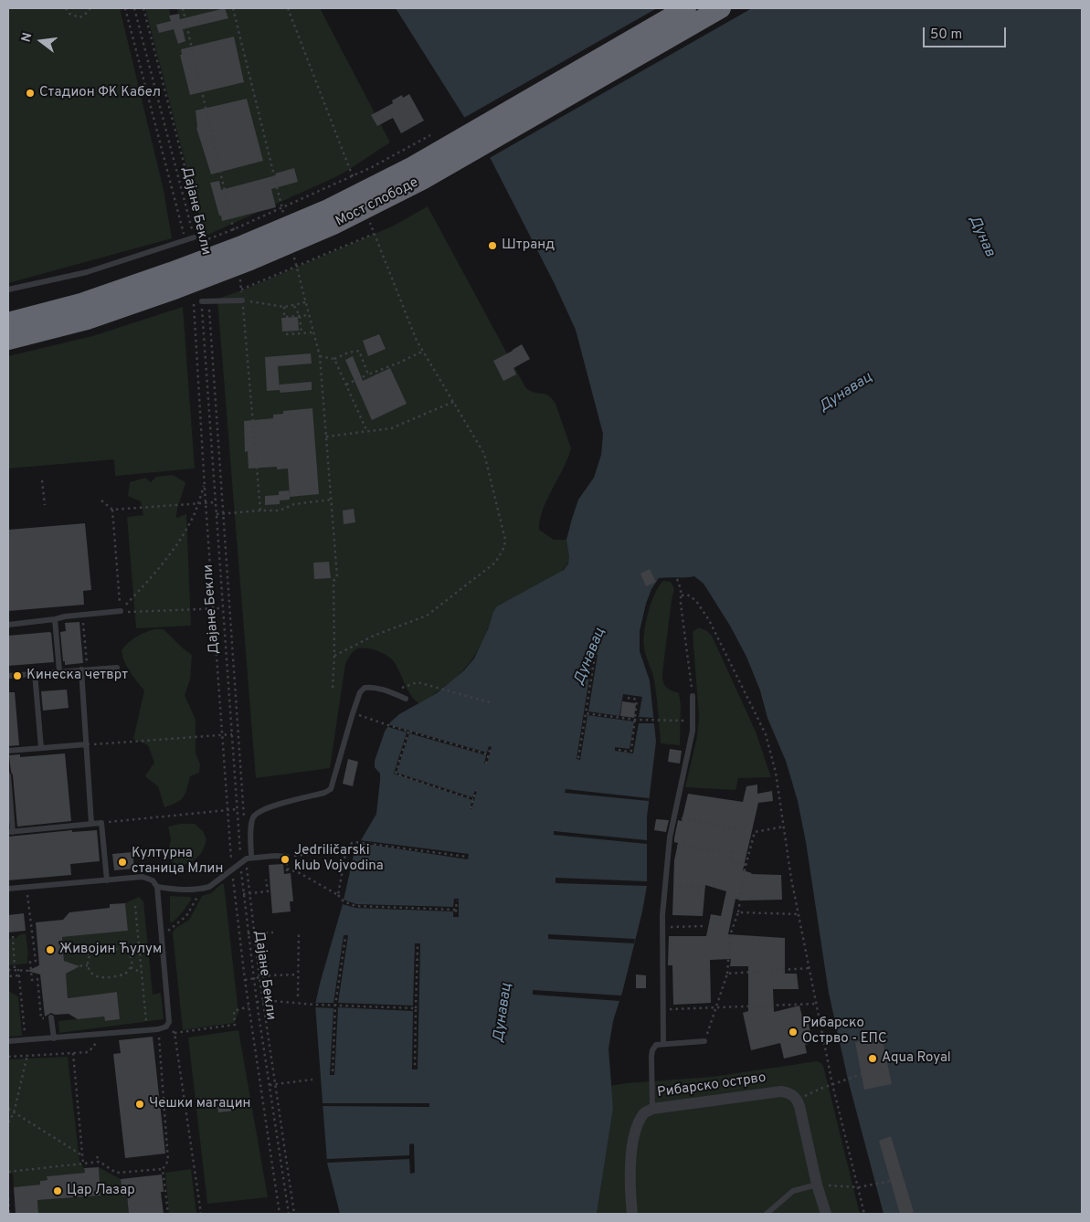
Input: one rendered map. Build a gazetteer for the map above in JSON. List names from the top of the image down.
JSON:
{
  "streets": {
    "highway": ["Мост слободе"],
    "street": ["Рибарско острво"],
    "path": ["Дајане Бекли"]
  },
  "water": ["Дунав", "Дунавац"],
  "places": [
    "Стадион ФК Кабел",
    "Штранд",
    "Кинеска четврт",
    "Jedriličarski klub Vojvodina",
    "Културна станица Млин",
    "Живојин Ћулум",
    "Рибарско Острво - ЕПС",
    "Aqua Royal",
    "Чешки магацин",
    "Цар Лазар"
  ],
  "scale_bar": "50 m",
  "north": "left"
}
